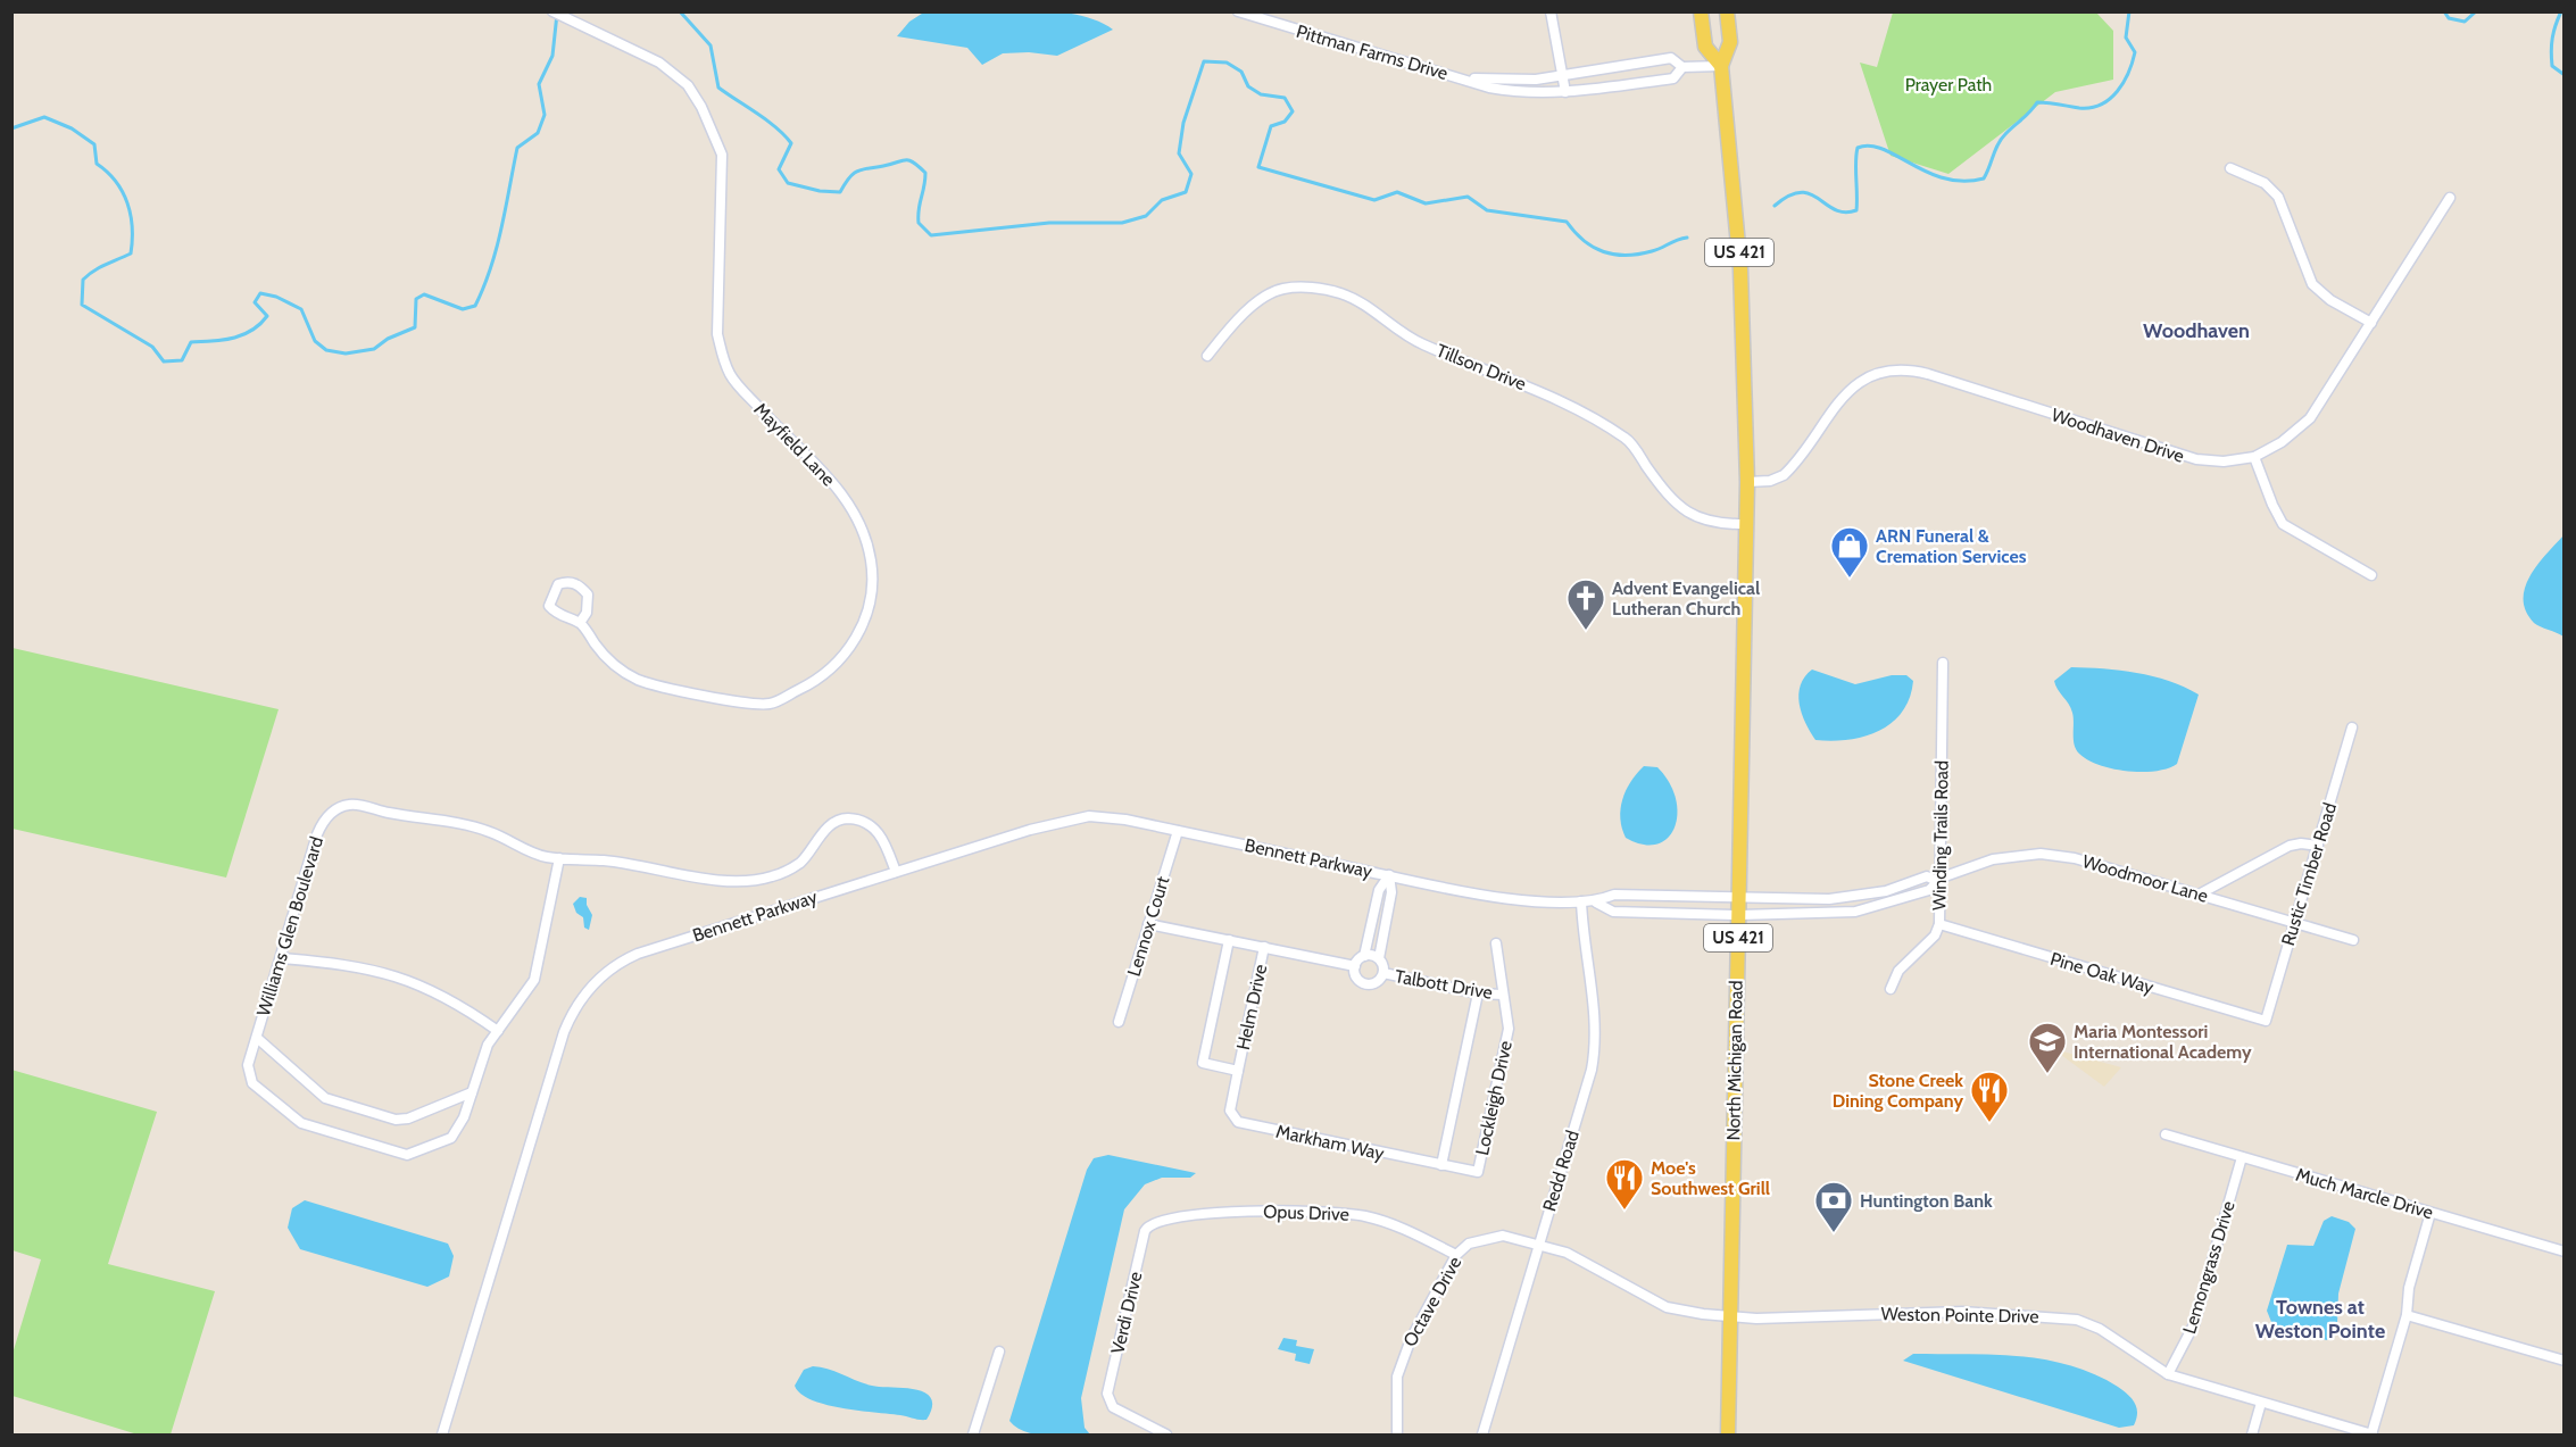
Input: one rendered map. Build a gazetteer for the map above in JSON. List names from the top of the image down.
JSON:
{
  "streets": {
    "main road": ["US 421", "North Michigan Road"],
    "street": [
      "Pittman Farms Drive",
      "Tillson Drive",
      "Woodhaven Drive",
      "Mayfield Lane",
      "Winding Trails Road",
      "Bennett Parkway",
      "Rustic Timber Road",
      "Woodmoor Lane",
      "Williams Glen Boulevard",
      "Lennox Court",
      "Pine Oak Way",
      "Talbott Drive",
      "Helm Drive",
      "Lockleigh Drive",
      "Markham Way",
      "Redd Road",
      "Much Marcle Drive",
      "Opus Drive",
      "Lemongrass Drive",
      "Octave Drive",
      "Verdi Drive",
      "Weston Pointe Drive"
    ]
  },
  "crossings": [
    ["Pittman Farms Drive", "US 421"],
    ["Pittman Farms Drive", "North Michigan Road"],
    ["US 421", "North Michigan Road"],
    ["Tillson Drive", "North Michigan Road"],
    ["Woodhaven Drive", "North Michigan Road"],
    ["Winding Trails Road", "Woodmoor Lane"],
    ["Winding Trails Road", "Pine Oak Way"],
    ["Bennett Parkway", "Woodmoor Lane"],
    ["Bennett Parkway", "Williams Glen Boulevard"],
    ["Bennett Parkway", "Lennox Court"],
    ["Bennett Parkway", "Talbott Drive"],
    ["Bennett Parkway", "North Michigan Road"],
    ["Bennett Parkway", "Redd Road"],
    ["Rustic Timber Road", "Woodmoor Lane"],
    ["Rustic Timber Road", "Pine Oak Way"],
    ["Woodmoor Lane", "North Michigan Road"],
    ["Lennox Court", "Talbott Drive"],
    ["Talbott Drive", "Helm Drive"],
    ["Talbott Drive", "Lockleigh Drive"],
    ["Helm Drive", "Markham Way"],
    ["North Michigan Road", "Weston Pointe Drive"],
    ["Lockleigh Drive", "Markham Way"],
    ["Redd Road", "Octave Drive"],
    ["Redd Road", "Weston Pointe Drive"],
    ["Much Marcle Drive", "Lemongrass Drive"],
    ["Opus Drive", "Octave Drive"],
    ["Opus Drive", "Verdi Drive"],
    ["Lemongrass Drive", "Weston Pointe Drive"],
    ["Octave Drive", "Weston Pointe Drive"]
  ],
  "districts": ["Woodhaven", "Townes at Weston Pointe"],
  "parks": ["Prayer Path"],
  "places": {
    "shop": ["ARN Funeral & Cremation Services"],
    "church": ["Advent Evangelical Lutheran Church"],
    "school or university": ["Maria Montessori International Academy"],
    "restaurant": ["Stone Creek Dining Company", "Moe's Southwest Grill"],
    "bank": ["Huntington Bank"]
  }
}
